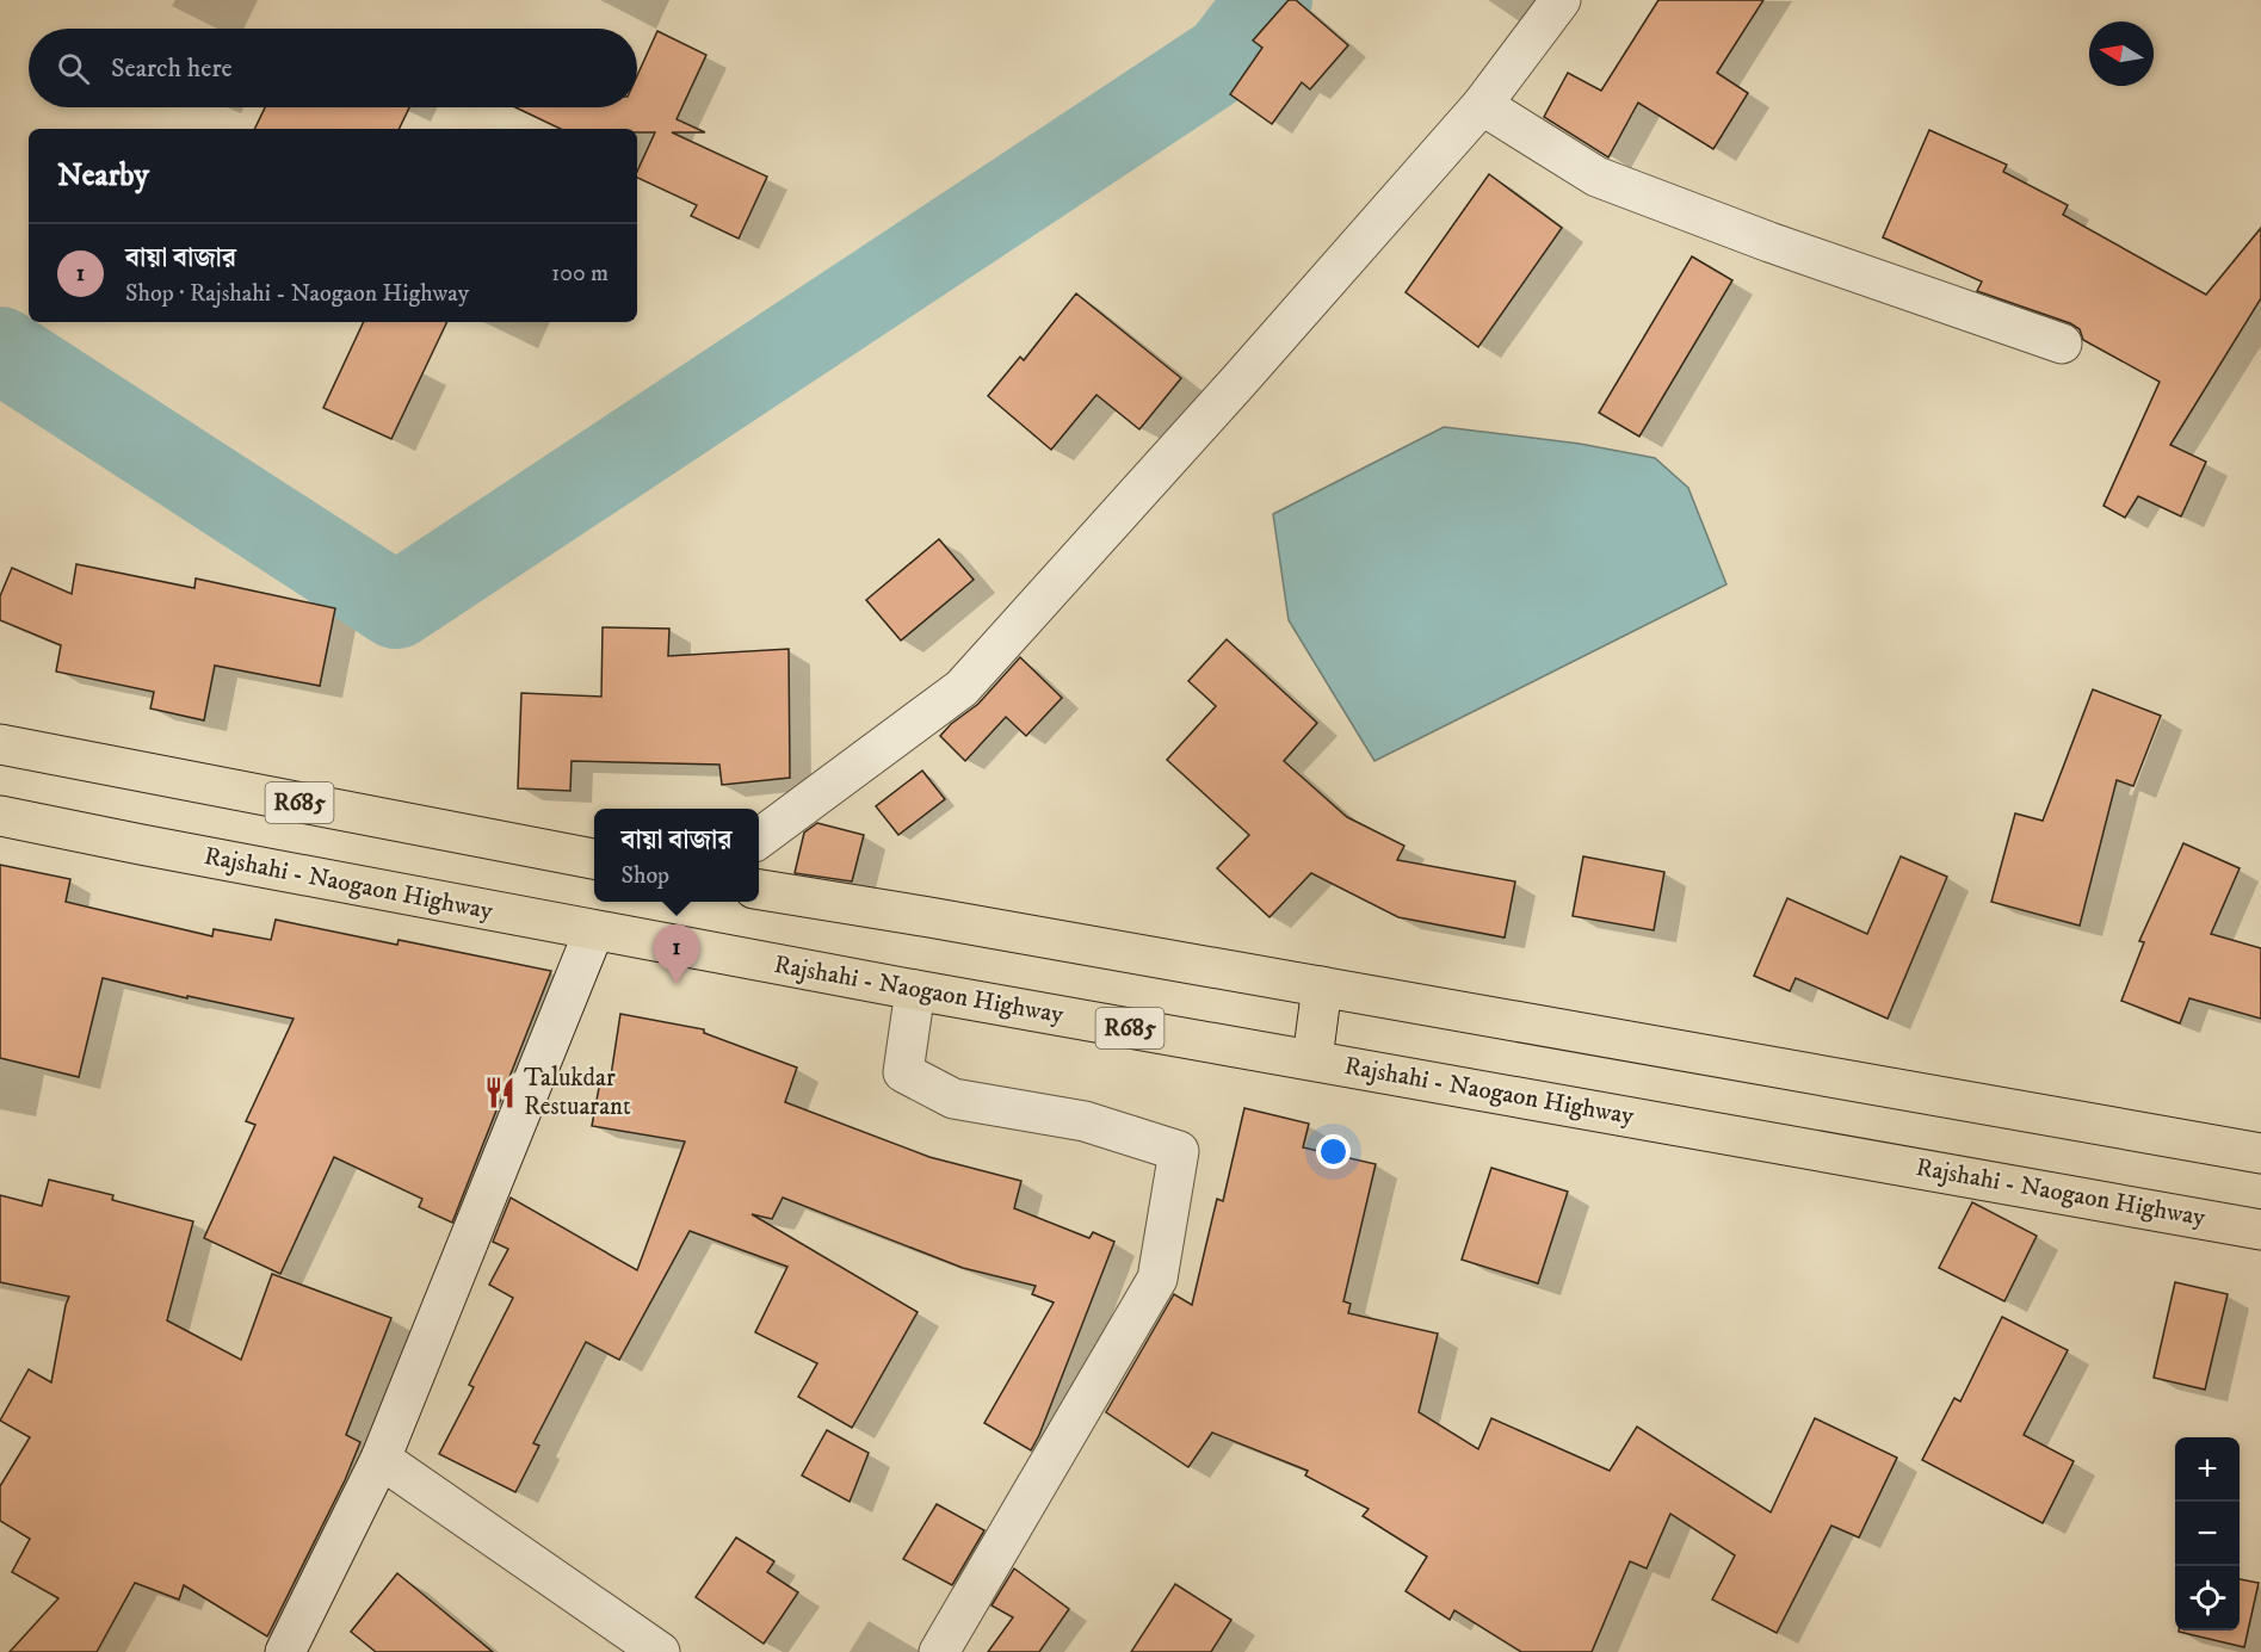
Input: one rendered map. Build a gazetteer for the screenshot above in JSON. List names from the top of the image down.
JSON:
{
  "streets": {
    "main road": ["R685", "Rajshahi - Naogaon Highway"]
  },
  "places": {
    "restaurant": ["Talukdar Restuarant"]
  },
  "north": "left",
  "page": {
    "search": "Search here",
    "heading": "Nearby",
    "list": [
      {
        "mark": "1",
        "name": "বায়া বাজার",
        "note": "Shop · Rajshahi - Naogaon Highway",
        "value": "100 m"
      }
    ],
    "popup": ["বায়া বাজার", "Shop"],
    "pins": "1",
    "map_buttons": ["+", "−"]
  }
}
